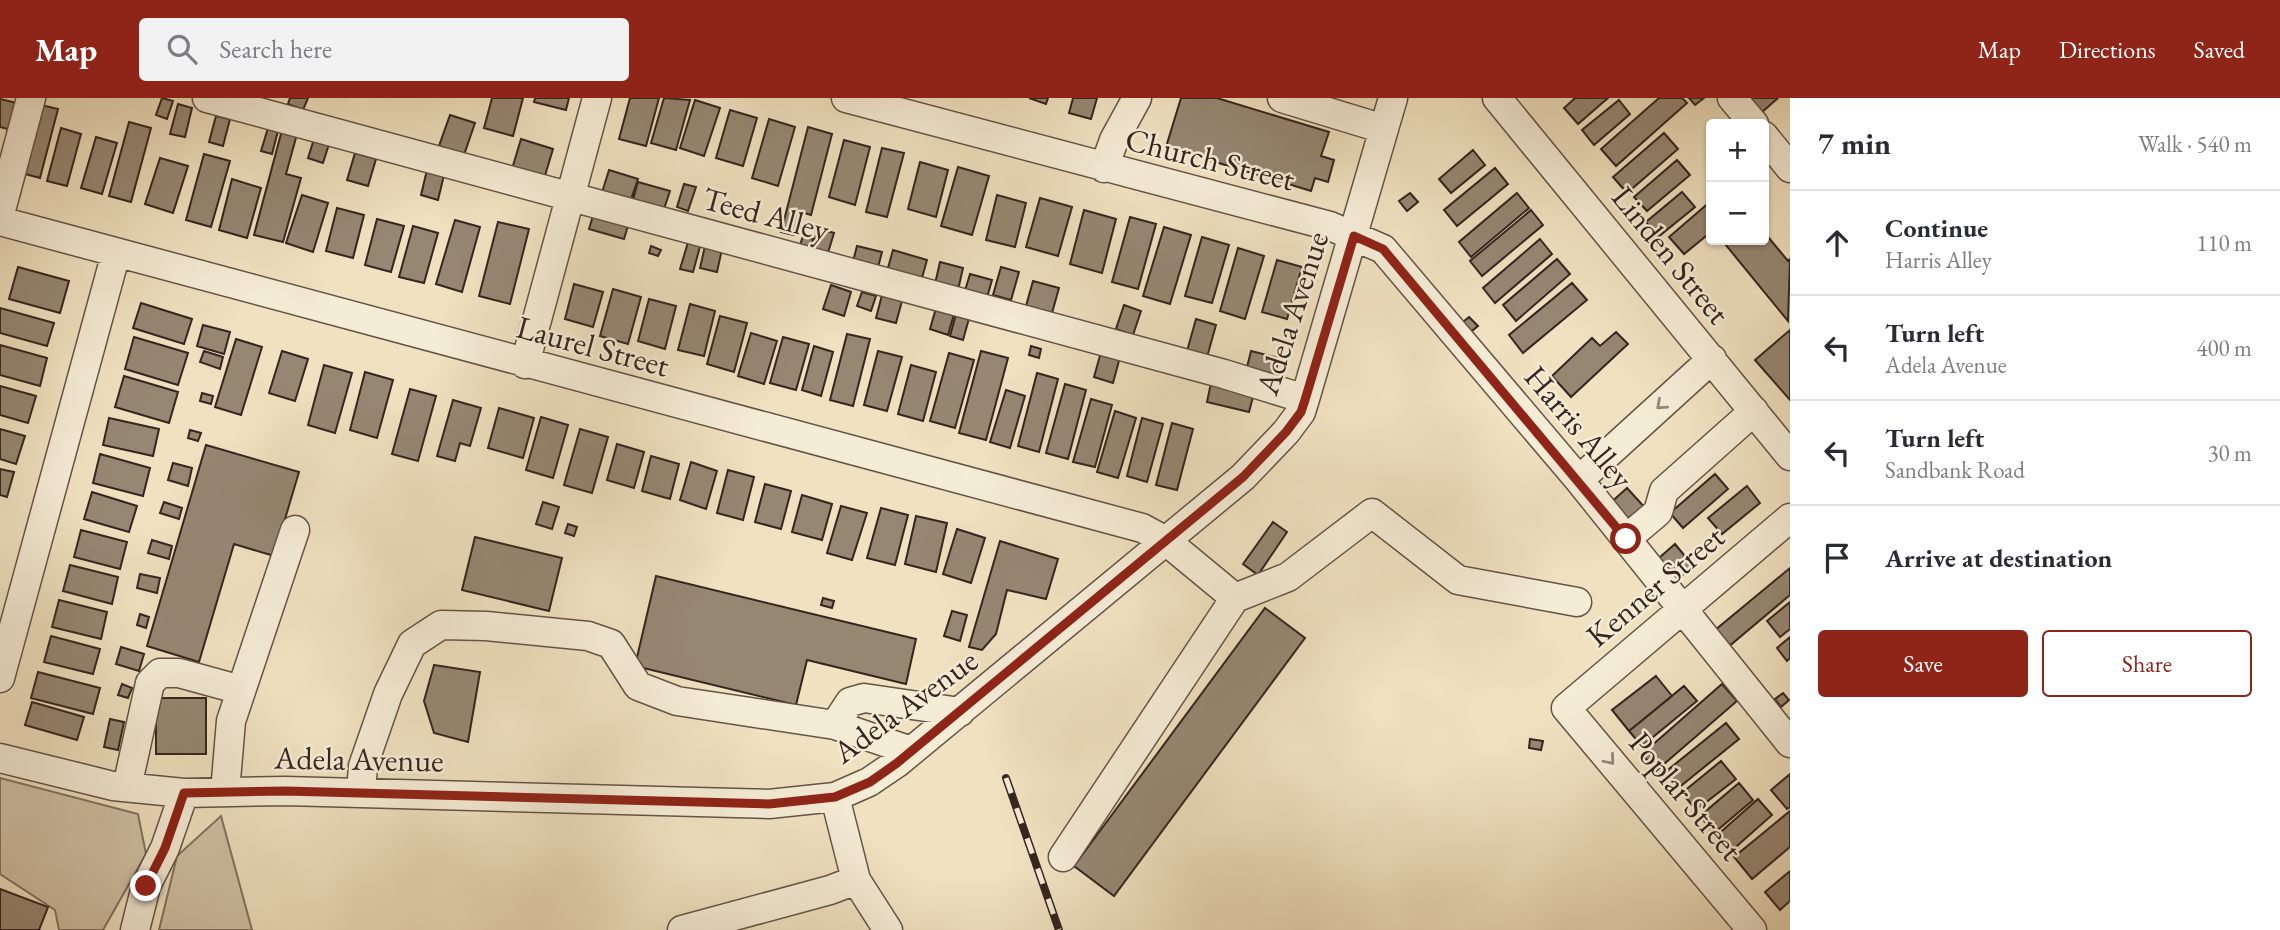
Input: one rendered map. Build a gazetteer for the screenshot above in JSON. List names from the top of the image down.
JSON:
{
  "streets": {
    "street": [
      "Church Street",
      "Teed Alley",
      "Linden Street",
      "Adela Avenue",
      "Laurel Street",
      "Harris Alley",
      "Kenner Street",
      "Poplar Street"
    ]
  },
  "crossings": [
    ["Church Street", "Adela Avenue"],
    ["Church Street", "Harris Alley"],
    ["Teed Alley", "Adela Avenue"],
    ["Adela Avenue", "Laurel Street"],
    ["Adela Avenue", "Harris Alley"],
    ["Harris Alley", "Kenner Street"],
    ["Kenner Street", "Poplar Street"]
  ],
  "one_way": ["Poplar Street"],
  "page": {
    "header": "Map",
    "search": "Search here",
    "nav": ["Map", "Directions", "Saved"],
    "heading": ["7 min", "Walk · 540 m"],
    "map_buttons": ["+", "−"],
    "list": [
      ["Continue", "Harris Alley", "110 m"],
      ["Turn left", "Adela Avenue", "400 m"],
      ["Turn left", "Sandbank Road", "30 m"],
      "Arrive at destination"
    ],
    "buttons": ["Save", "Share"]
  }
}
